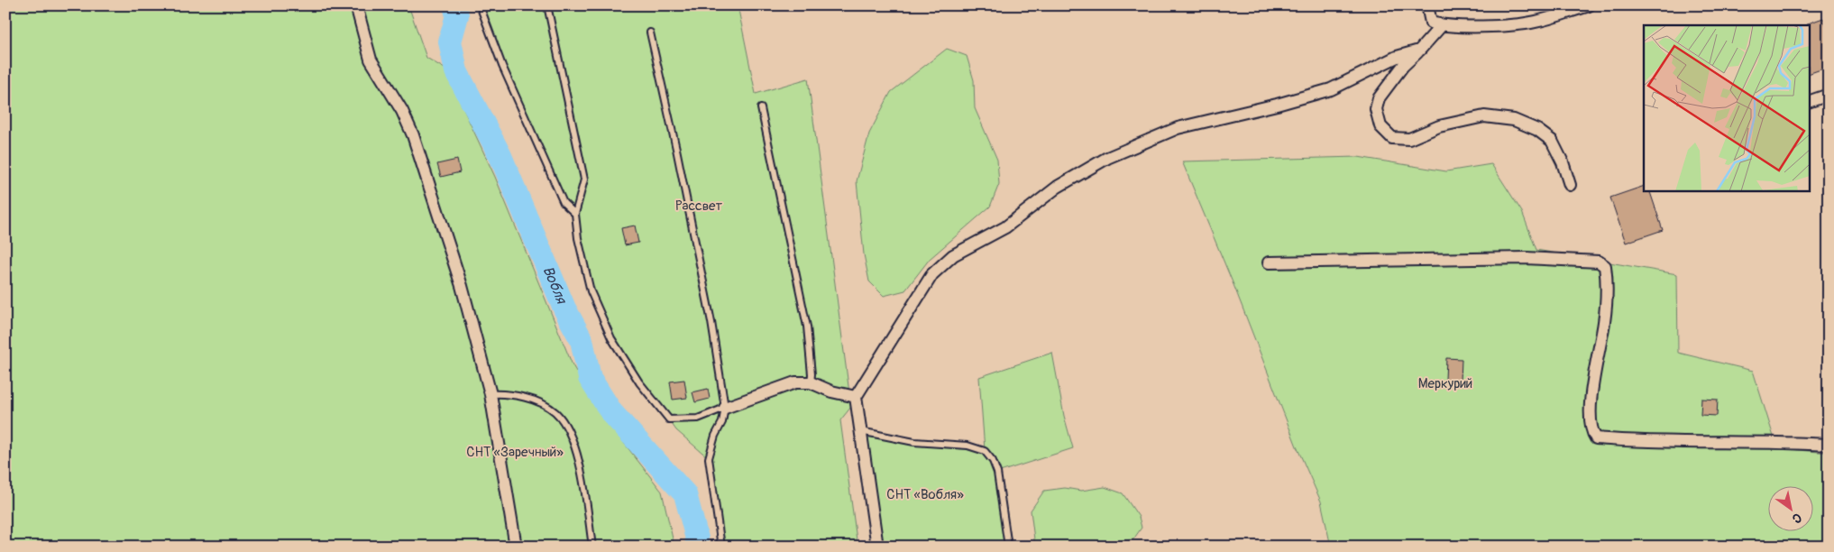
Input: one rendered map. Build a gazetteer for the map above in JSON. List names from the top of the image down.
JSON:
{
  "water": ["Вобля"],
  "parks": [
    "Рассвет",
    "Меркурий",
    "СНТ «Заречный»",
    "СНТ «Вобля»"
  ],
  "north": "bottom right"
}
